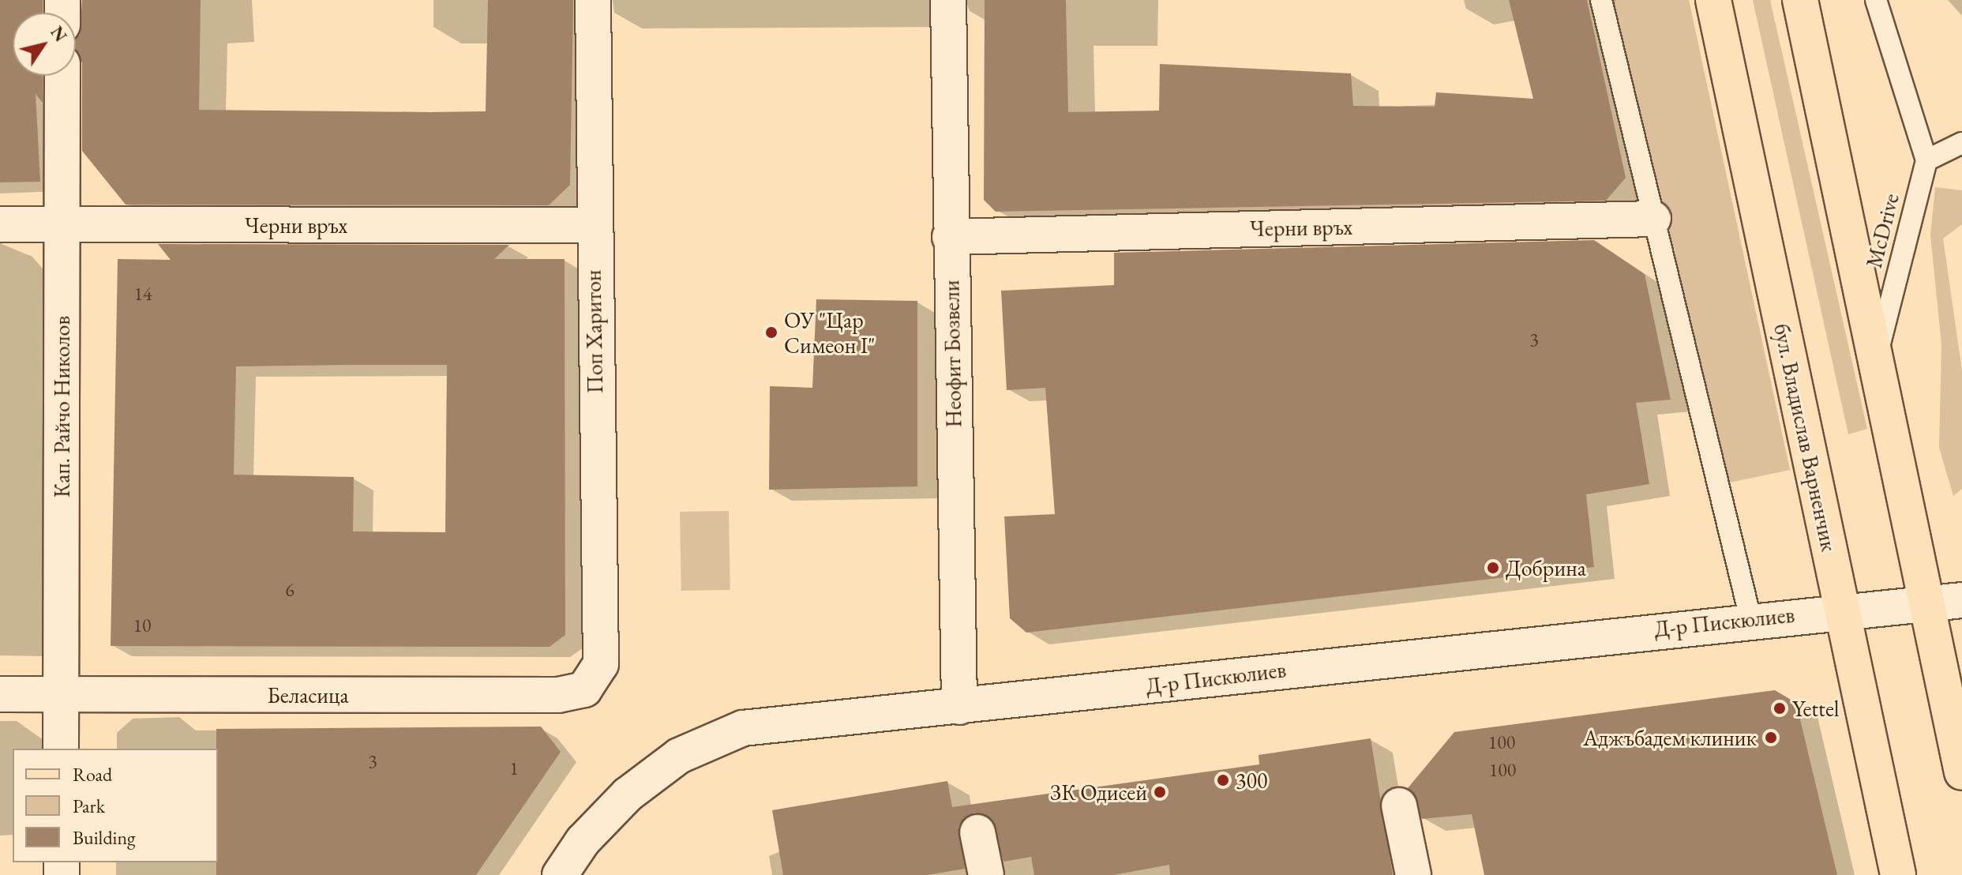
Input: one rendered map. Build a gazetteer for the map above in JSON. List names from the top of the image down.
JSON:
{
  "streets": {
    "main road": ["бул. Владислав Варненчик"],
    "street": [
      "Черни връх",
      "Поп Харитон",
      "Неофит Бозвели",
      "Кап. Райчо Николов",
      "Д-р Пискюлиев",
      "Беласица"
    ],
    "lane": ["McDrive"]
  },
  "crossings": [
    ["Черни връх", "Поп Харитон"],
    ["Черни връх", "Неофит Бозвели"],
    ["Черни връх", "Кап. Райчо Николов"],
    ["Поп Харитон", "Беласица"],
    ["Неофит Бозвели", "Д-р Пискюлиев"],
    ["Кап. Райчо Николов", "Беласица"],
    ["бул. Владислав Варненчик", "Д-р Пискюлиев"]
  ],
  "places": [
    "ОУ \"Цар Симеон I\"",
    "Добрина",
    "Yettel",
    "Аджъбадем клиник",
    "300",
    "ЗК Одисей"
  ],
  "house_numbers": [
    "14",
    "3",
    "6",
    "10",
    "100",
    "3",
    "1",
    "100"
  ],
  "legend": ["Road", "Park", "Building"],
  "north": "top right"
}
